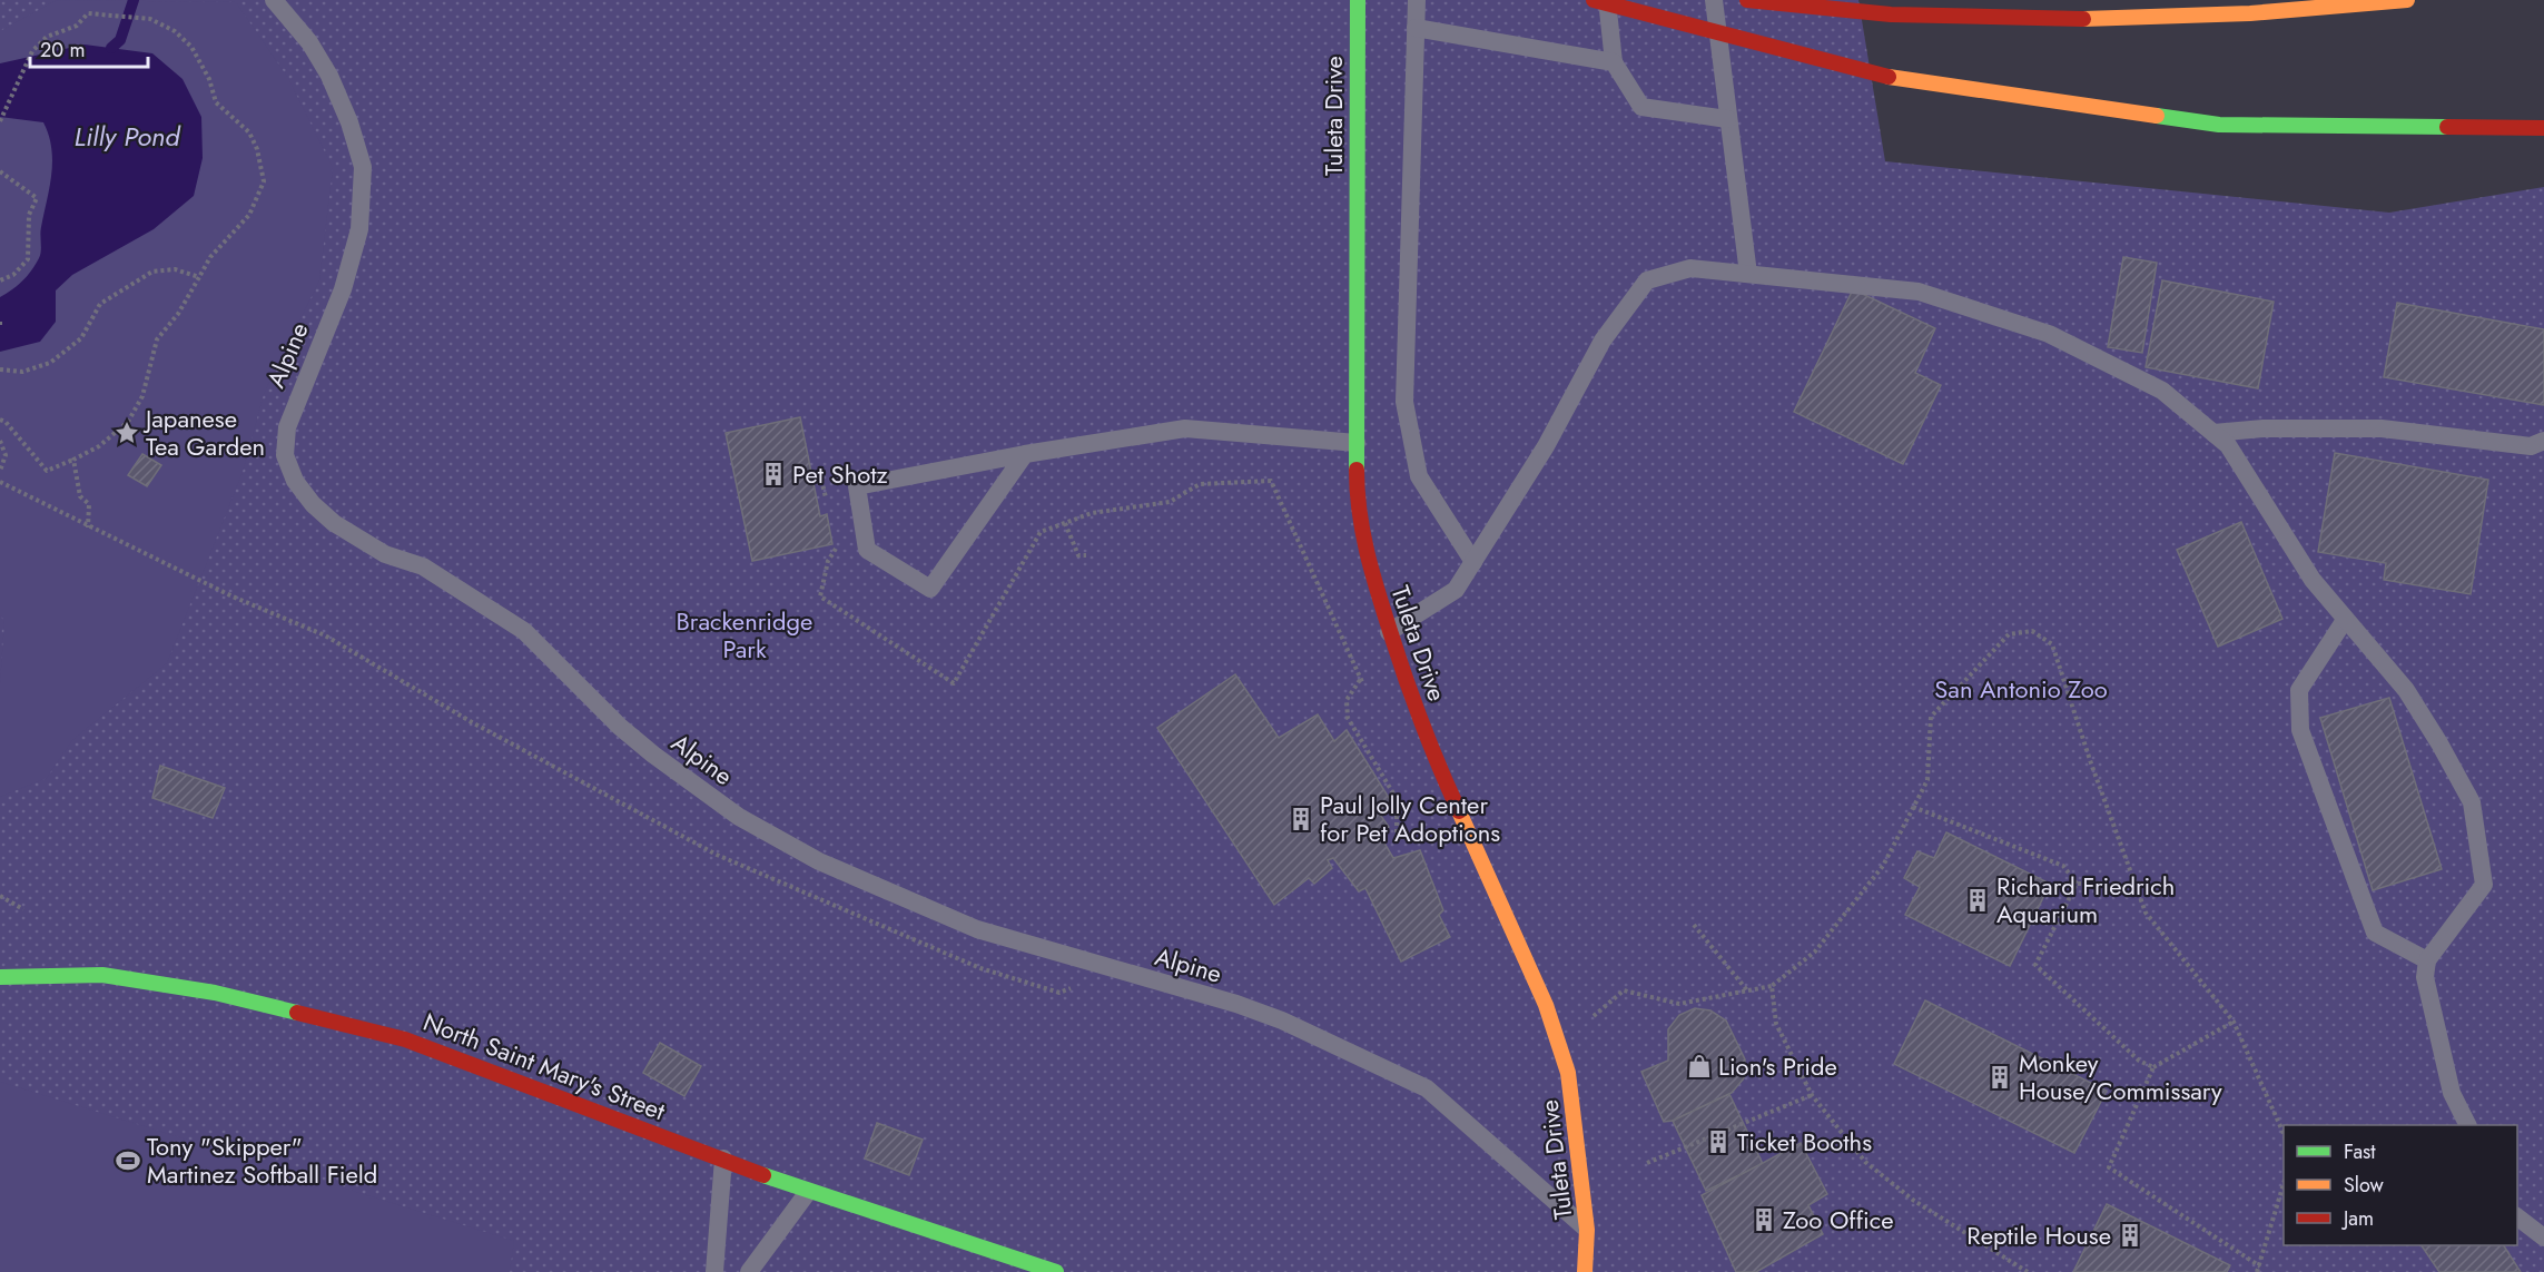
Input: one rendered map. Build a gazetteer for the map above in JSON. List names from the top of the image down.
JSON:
{
  "streets": {
    "main road": ["Tuleta Drive", "North Saint Mary's Street"],
    "lane": ["Alpine"]
  },
  "crossings": [
    ["Tuleta Drive", "Alpine"]
  ],
  "water": ["Lilly Pond"],
  "parks": ["Brackenridge Park", "San Antonio Zoo"],
  "places": {
    "place": ["Japanese Tea Garden"],
    "building": [
      "Pet Shotz",
      "Paul Jolly Center for Pet Adoptions",
      "Richard Friedrich Aquarium",
      "Monkey House/Commissary",
      "Ticket Booths",
      "Zoo Office",
      "Reptile House"
    ],
    "shop": ["Lion's Pride"],
    "sports": ["Tony \"Skipper\" Martinez Softball Field"]
  },
  "legend": ["Fast", "Slow", "Jam"],
  "scale_bar": "20 m"
}
